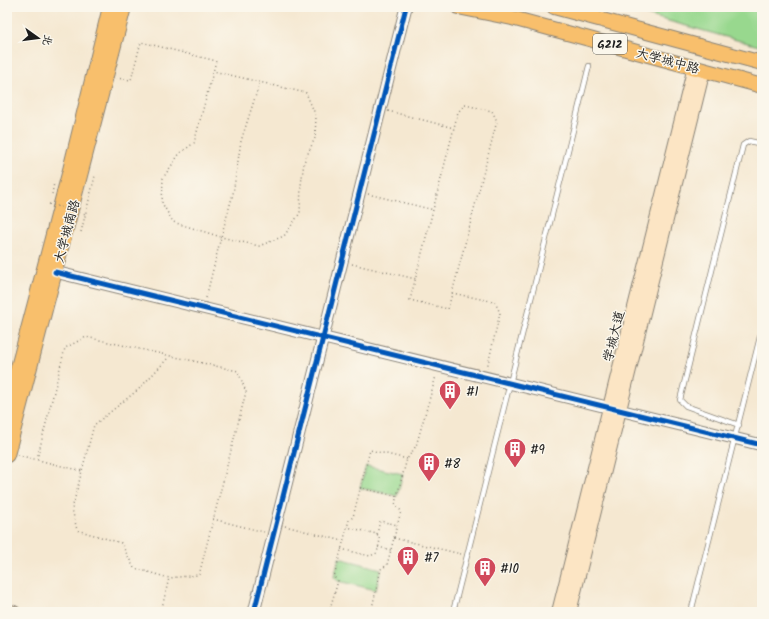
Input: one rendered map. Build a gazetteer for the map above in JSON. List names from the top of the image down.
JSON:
{
  "streets": {
    "main road": [
      "G212",
      "大学城中路",
      "大学城南路",
      "学城大道"
    ]
  },
  "crossings": [
    ["大学城中路", "学城大道"]
  ],
  "places": {
    "building": [
      "#1",
      "#9",
      "#8",
      "#7",
      "#10"
    ]
  },
  "north": "right"
}
